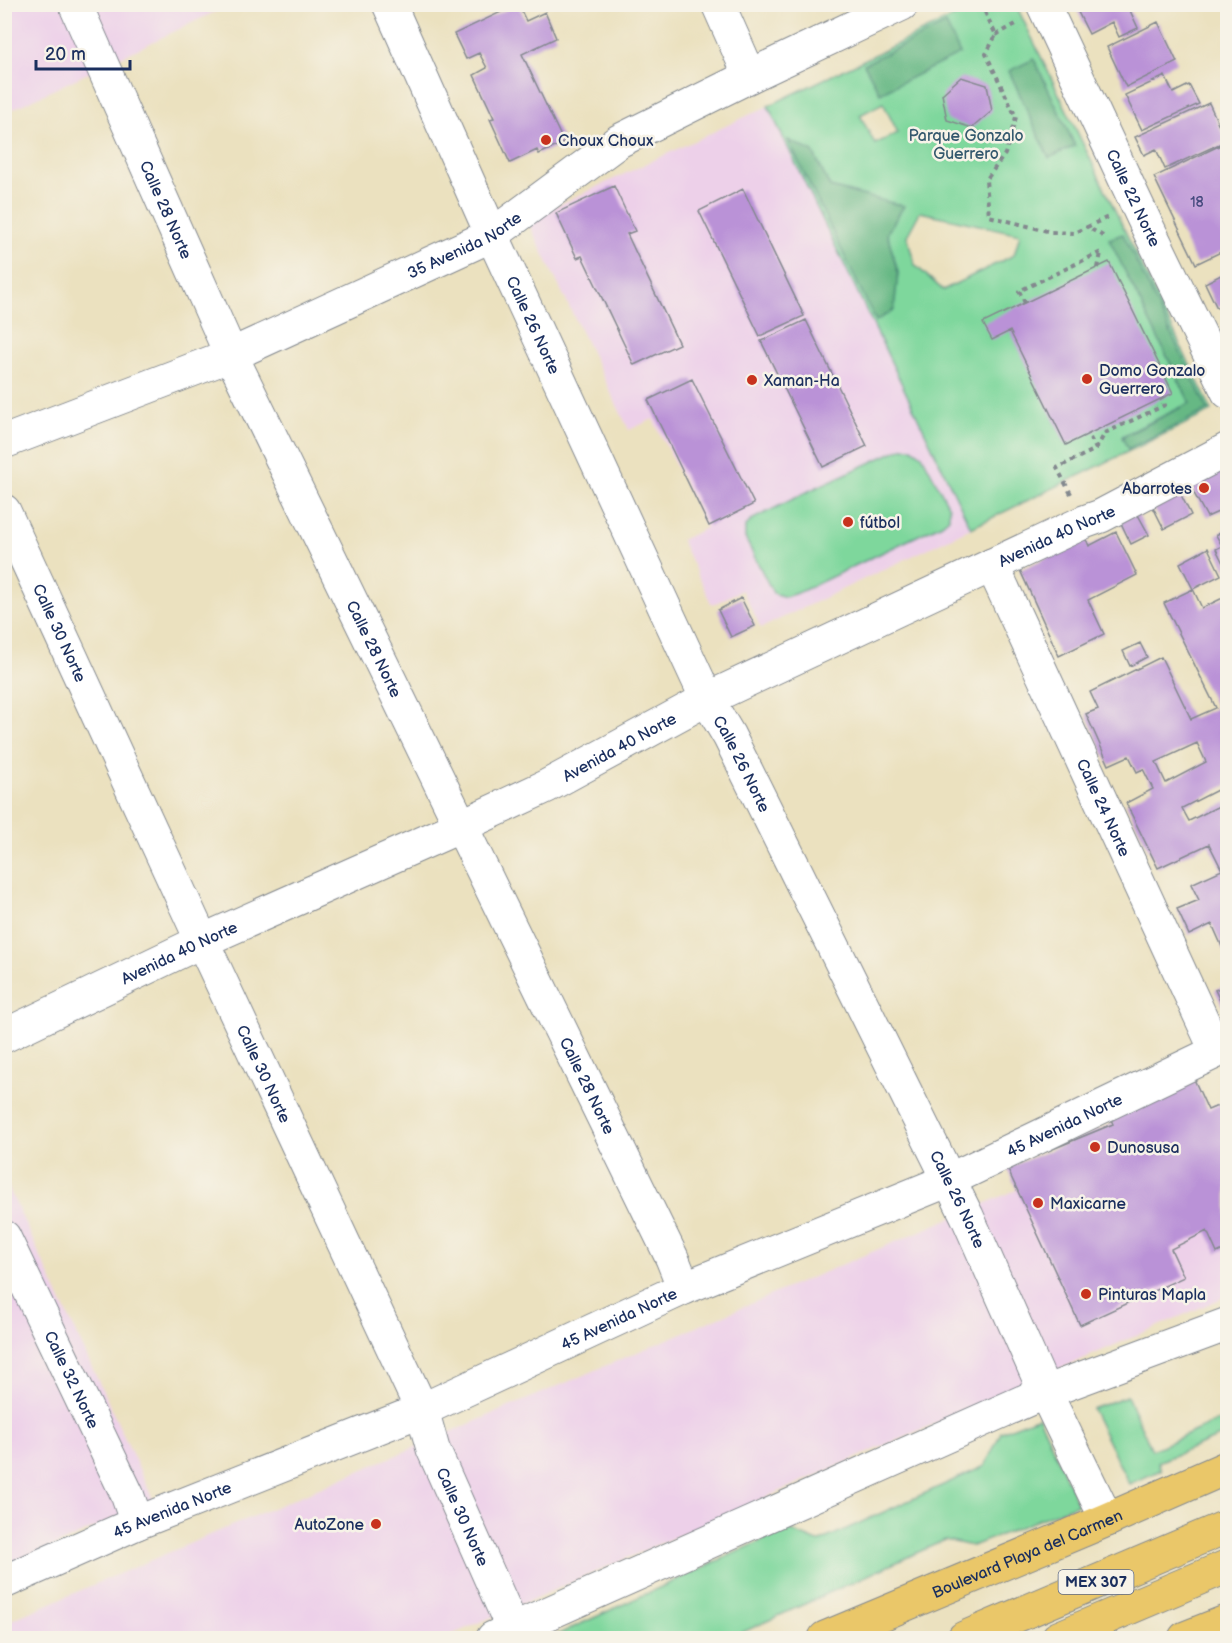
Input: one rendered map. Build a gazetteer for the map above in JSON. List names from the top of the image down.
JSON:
{
  "streets": {
    "main road": ["Boulevard Playa del Carmen", "MEX 307"],
    "street": [
      "Calle 22 Norte",
      "Calle 28 Norte",
      "35 Avenida Norte",
      "Calle 26 Norte",
      "Avenida 40 Norte",
      "Calle 30 Norte",
      "Calle 24 Norte",
      "45 Avenida Norte",
      "Calle 32 Norte"
    ]
  },
  "crossings": [
    ["Calle 28 Norte", "35 Avenida Norte"],
    ["Calle 28 Norte", "Avenida 40 Norte"],
    ["Calle 28 Norte", "45 Avenida Norte"],
    ["35 Avenida Norte", "Calle 26 Norte"],
    ["Calle 26 Norte", "Avenida 40 Norte"],
    ["Calle 26 Norte", "45 Avenida Norte"],
    ["Calle 26 Norte", "Boulevard Playa del Carmen"],
    ["Avenida 40 Norte", "Calle 30 Norte"],
    ["Avenida 40 Norte", "Calle 24 Norte"],
    ["Calle 30 Norte", "45 Avenida Norte"],
    ["Calle 24 Norte", "45 Avenida Norte"],
    ["45 Avenida Norte", "Calle 32 Norte"]
  ],
  "parks": ["Parque Gonzalo Guerrero"],
  "places": [
    "Choux Choux",
    "Domo Gonzalo Guerrero",
    "Xaman-Ha",
    "Abarrotes",
    "fútbol",
    "Dunosusa",
    "Maxicarne",
    "Pinturas Mapla",
    "AutoZone"
  ],
  "house_numbers": ["18"],
  "scale_bar": "20 m"
}
